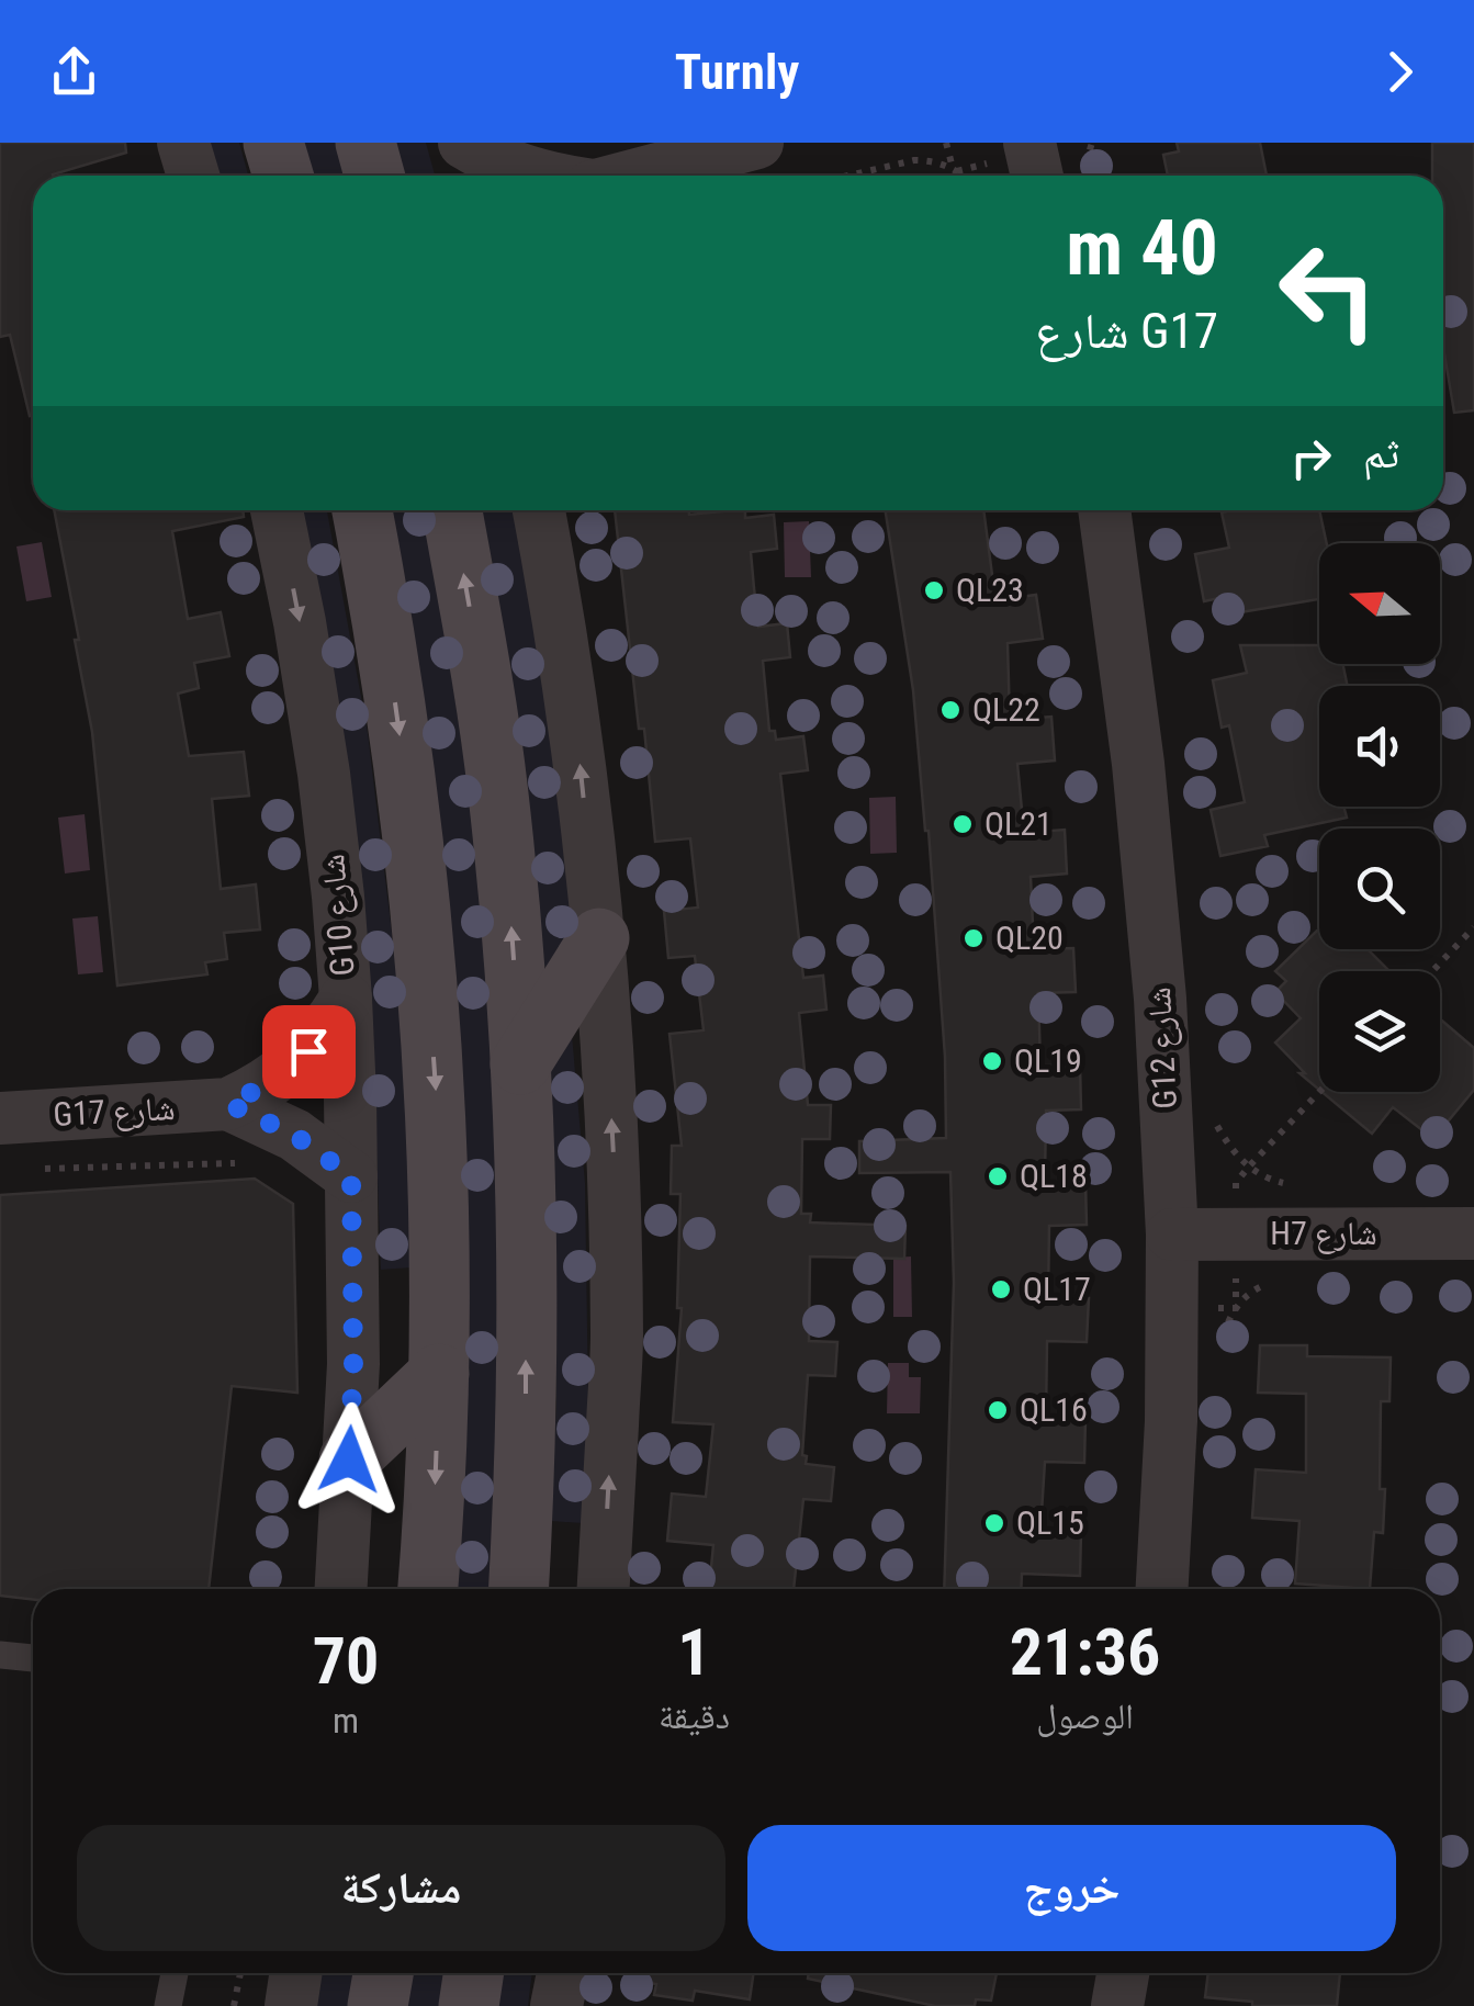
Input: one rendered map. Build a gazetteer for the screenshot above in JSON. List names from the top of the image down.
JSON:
{
  "streets": {
    "street": [
      "G10 شارع",
      "G12 شارع",
      "G17 شارع",
      "H7 شارع"
    ]
  },
  "crossings": [
    ["G10 شارع", "G17 شارع"],
    ["G12 شارع", "H7 شارع"]
  ],
  "places": [
    "QL23",
    "QL22",
    "QL21",
    "QL20",
    "QL19",
    "QL18",
    "QL17",
    "QL16",
    "QL15"
  ],
  "north": "left",
  "page": {
    "header": "Turnly",
    "turn": ["40 m", "G17 شارع"],
    "then": "ثم",
    "eta": [
      "21:36",
      "الوصول",
      "1",
      "دقيقة",
      "70",
      "m"
    ],
    "buttons": ["خروج", "مشاركة"]
  }
}
